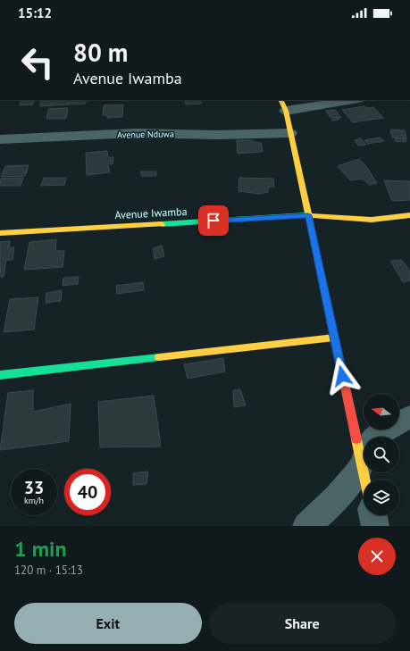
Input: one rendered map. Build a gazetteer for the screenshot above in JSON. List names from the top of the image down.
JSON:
{
  "streets": {
    "street": ["Avenue Nduwa", "Avenue Iwamba"]
  },
  "north": "left",
  "page": {
    "status": "15:12",
    "turn": ["80 m", "Avenue Iwamba"],
    "speed": "33 km/h",
    "limit": "40",
    "heading": ["1 min", "120 m · 15:13"],
    "buttons": ["Exit", "Share"]
  }
}
